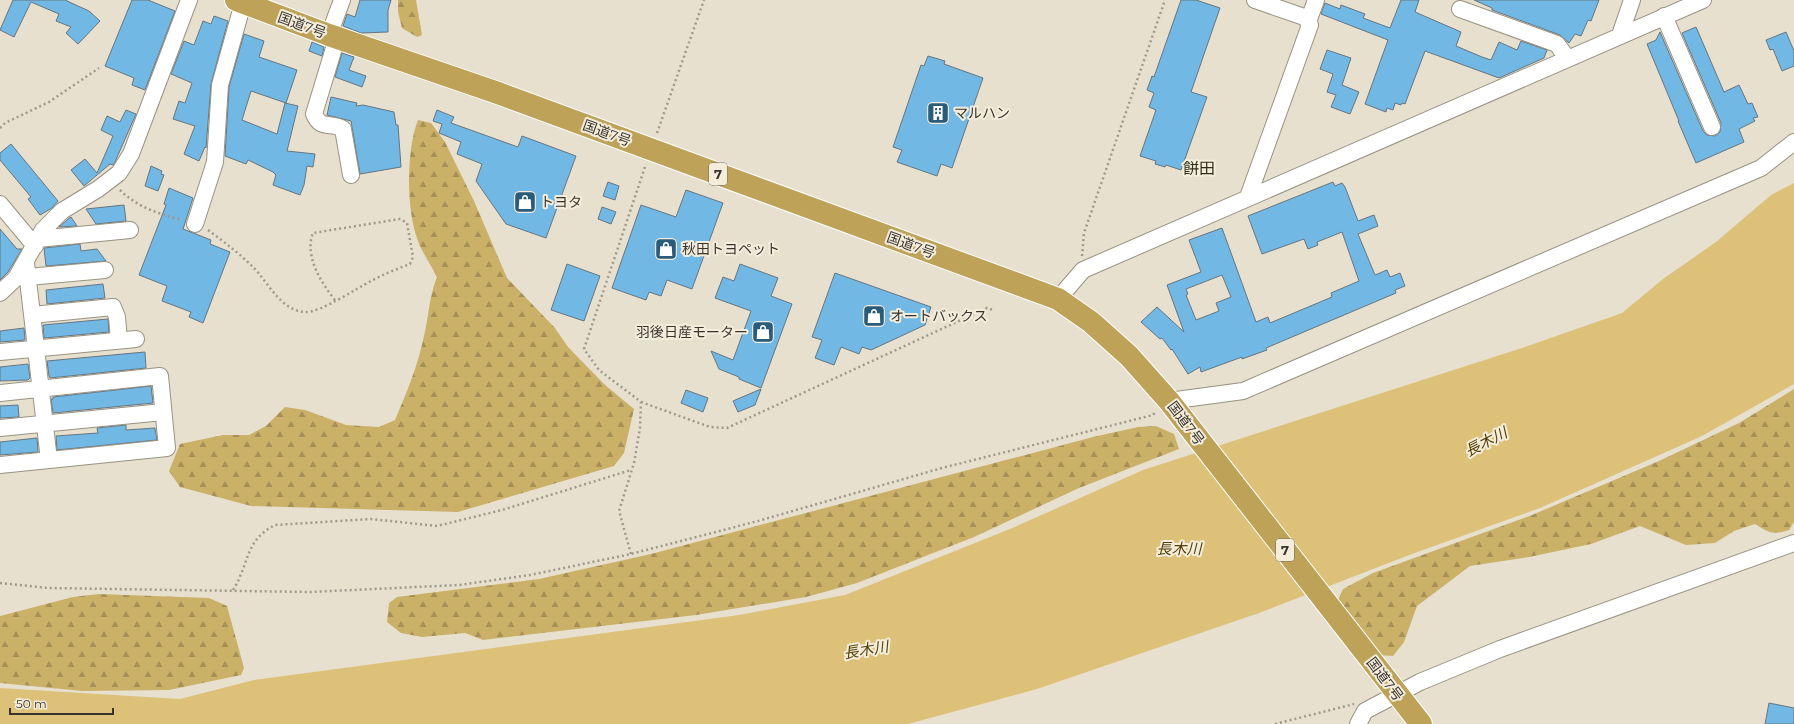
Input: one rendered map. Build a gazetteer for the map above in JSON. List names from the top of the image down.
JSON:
{
  "streets": {
    "highway": ["国道7号", "7"]
  },
  "districts": ["餅田"],
  "water": ["長木川"],
  "places": {
    "building": ["マルハン"],
    "shop": [
      "トヨタ",
      "秋田トヨペット",
      "オートバックス",
      "羽後日産モーター"
    ]
  },
  "scale_bar": "50 m"
}
